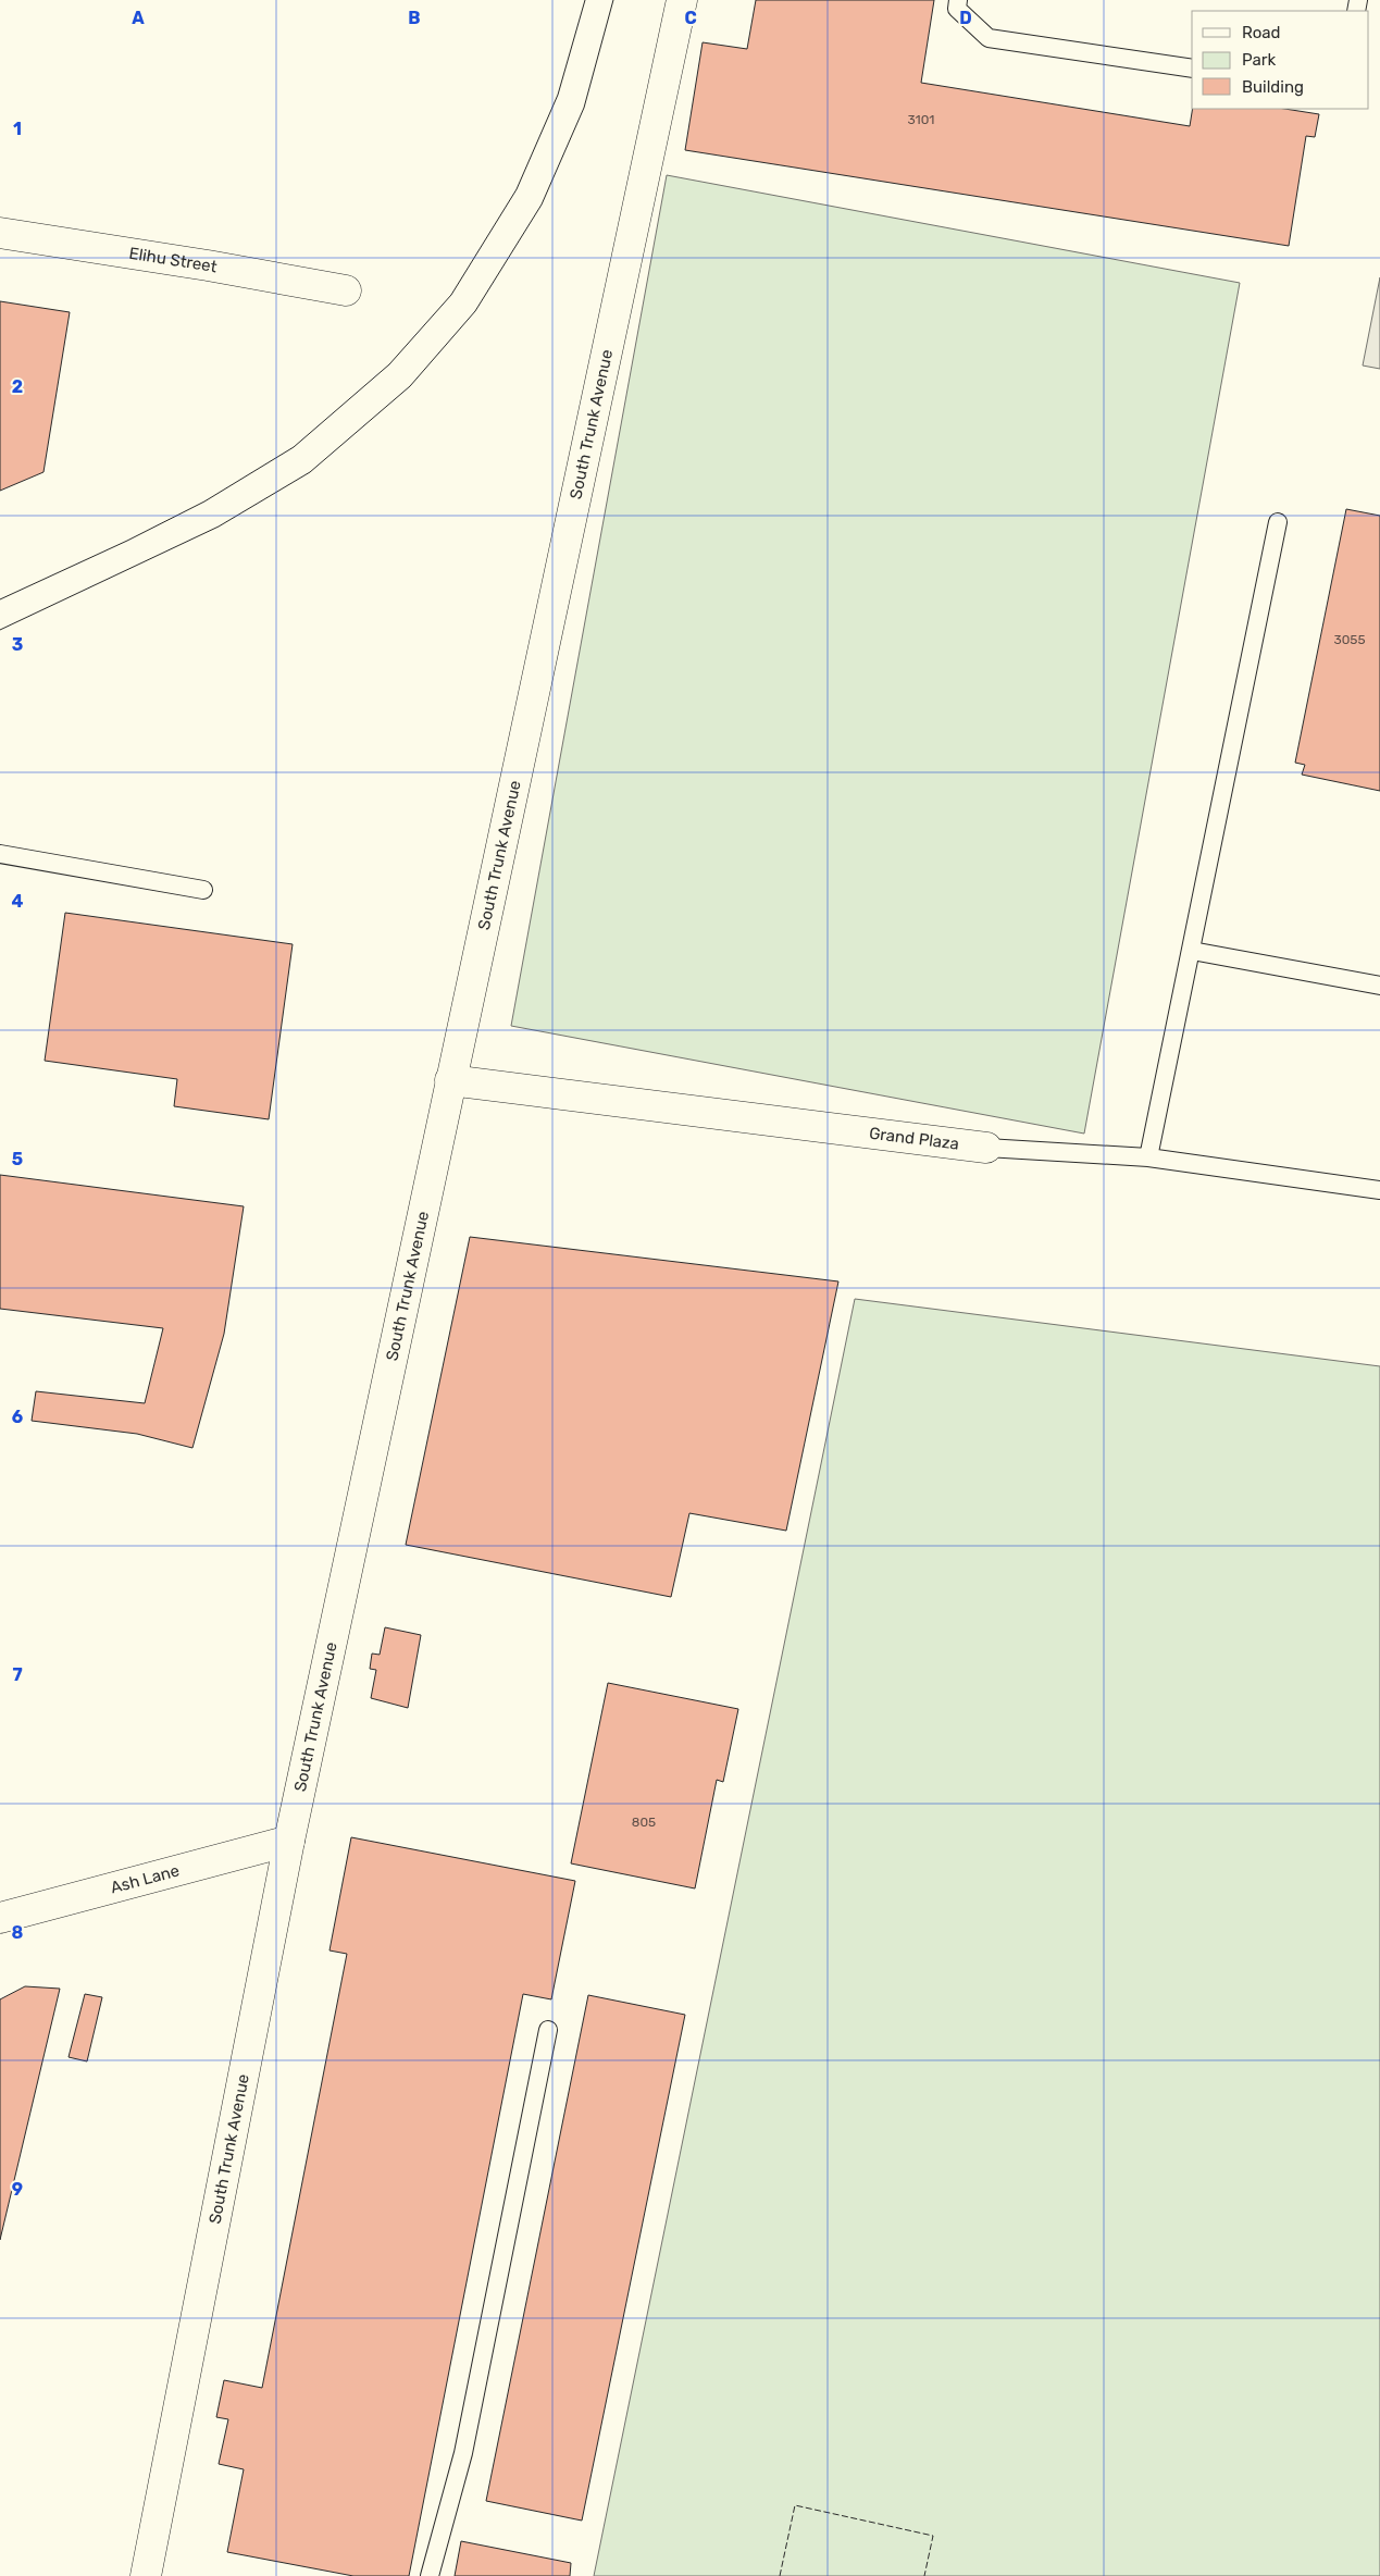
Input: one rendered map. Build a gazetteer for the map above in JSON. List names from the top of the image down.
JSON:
{
  "streets": {
    "street": [
      "Elihu Street",
      "South Trunk Avenue",
      "Grand Plaza",
      "Ash Lane"
    ]
  },
  "crossings": [
    ["South Trunk Avenue", "Grand Plaza"],
    ["South Trunk Avenue", "Ash Lane"]
  ],
  "house_numbers": ["3101", "3055", "805"],
  "legend": ["Road", "Park", "Building"],
  "grid": {
    "columns": [
      "A",
      "B",
      "C",
      "D"
    ],
    "rows": [
      "1",
      "2",
      "3",
      "4",
      "5",
      "6",
      "7",
      "8",
      "9"
    ]
  }
}
